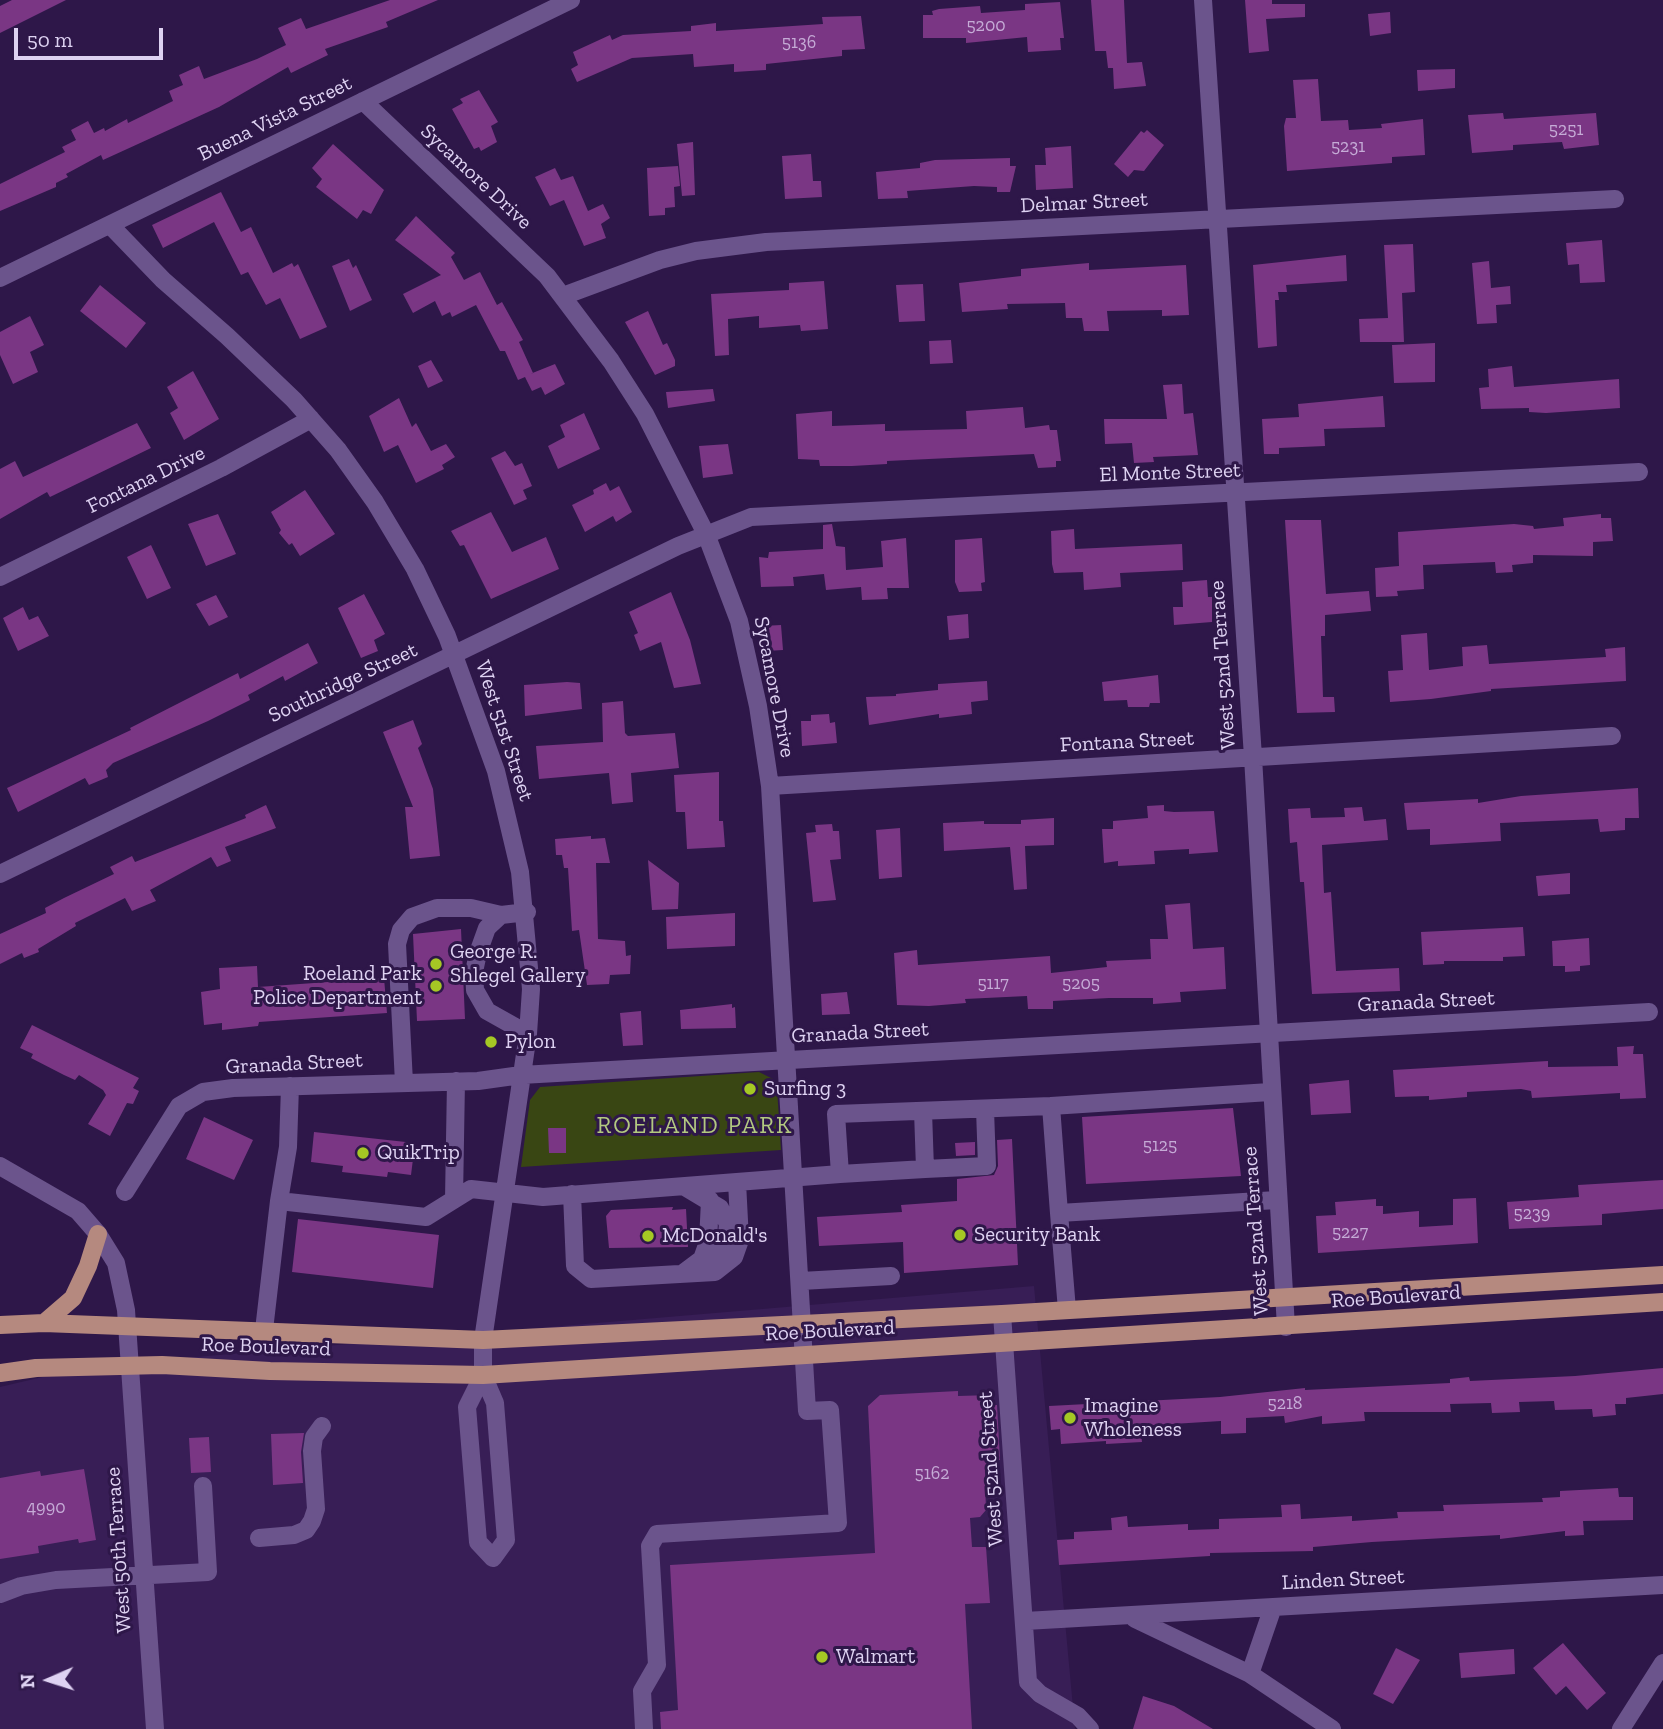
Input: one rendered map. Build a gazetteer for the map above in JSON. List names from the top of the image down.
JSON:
{
  "streets": {
    "main road": ["Roe Boulevard"],
    "street": [
      "Buena Vista Street",
      "Sycamore Drive",
      "Delmar Street",
      "El Monte Street",
      "Fontana Drive",
      "West 52nd Terrace",
      "Southridge Street",
      "West 51st Street",
      "Fontana Street",
      "Granada Street",
      "West 52nd Street",
      "West 50th Terrace",
      "Linden Street"
    ]
  },
  "crossings": [
    ["Buena Vista Street", "Sycamore Drive"],
    ["Buena Vista Street", "West 51st Street"],
    ["Sycamore Drive", "Delmar Street"],
    ["Sycamore Drive", "El Monte Street"],
    ["Sycamore Drive", "Southridge Street"],
    ["Sycamore Drive", "Fontana Street"],
    ["Sycamore Drive", "Granada Street"],
    ["Sycamore Drive", "Roe Boulevard"],
    ["Delmar Street", "West 52nd Terrace"],
    ["El Monte Street", "West 52nd Terrace"],
    ["El Monte Street", "Southridge Street"],
    ["Fontana Drive", "West 51st Street"],
    ["West 52nd Terrace", "Fontana Street"],
    ["West 52nd Terrace", "Granada Street"],
    ["West 52nd Terrace", "Roe Boulevard"],
    ["Southridge Street", "West 51st Street"],
    ["West 51st Street", "Granada Street"],
    ["West 51st Street", "Roe Boulevard"],
    ["Roe Boulevard", "West 52nd Street"],
    ["Roe Boulevard", "West 50th Terrace"],
    ["West 52nd Street", "Linden Street"]
  ],
  "districts": ["ROELAND PARK"],
  "places": [
    "George R. Shlegel Gallery",
    "Roeland Park Police Department",
    "Pylon",
    "Surfing 3",
    "QuikTrip",
    "Security Bank",
    "McDonald's",
    "Imagine Wholeness",
    "Walmart"
  ],
  "house_numbers": [
    "5200",
    "5136",
    "5251",
    "5231",
    "5117",
    "5205",
    "5125",
    "5239",
    "5227",
    "5218",
    "5162",
    "4990"
  ],
  "scale_bar": "50 m",
  "north": "left"
}
